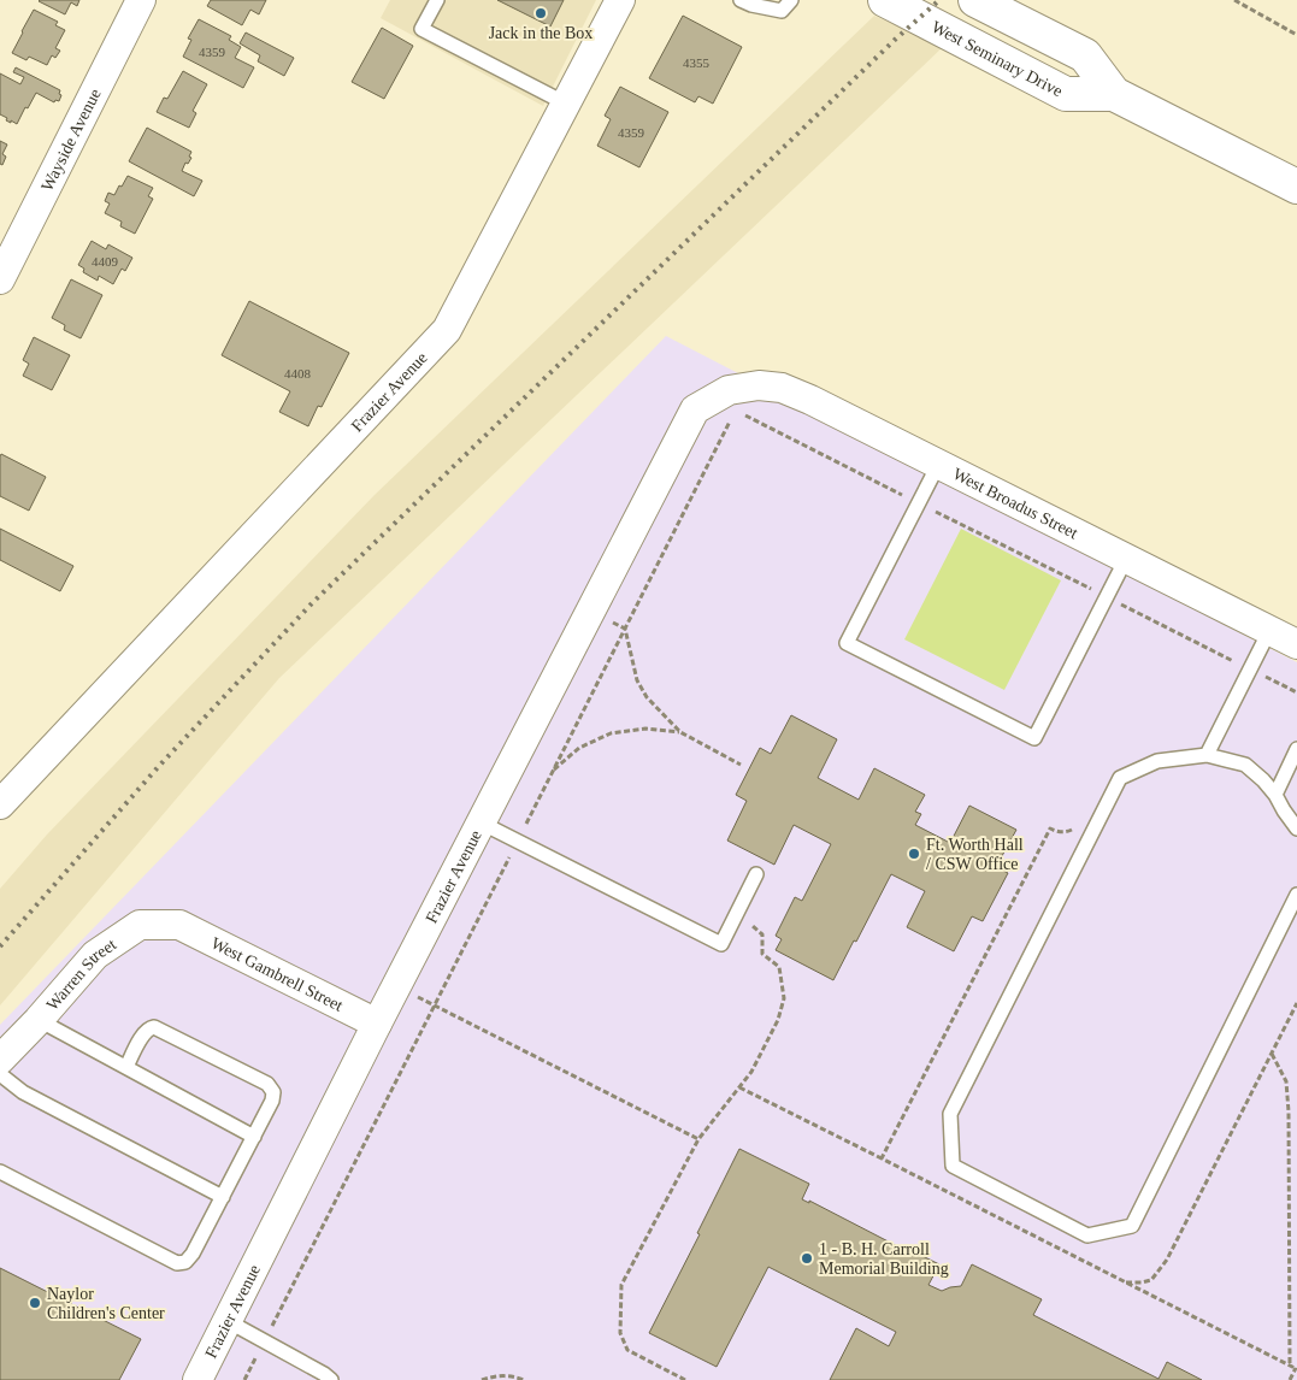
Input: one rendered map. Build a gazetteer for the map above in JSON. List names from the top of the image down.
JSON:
{
  "streets": {
    "main road": ["West Seminary Drive"],
    "street": [
      "Wayside Avenue",
      "Frazier Avenue",
      "West Broadus Street",
      "West Gambrell Street",
      "Warren Street"
    ]
  },
  "crossings": [
    ["Frazier Avenue", "West Broadus Street"],
    ["Frazier Avenue", "West Gambrell Street"],
    ["West Gambrell Street", "Warren Street"]
  ],
  "places": [
    "Jack in the Box",
    "Ft. Worth Hall / CSW Office",
    "1 - B. H. Carroll Memorial Building",
    "Naylor Children's Center"
  ],
  "house_numbers": [
    "4359",
    "4355",
    "4359",
    "4409",
    "4408"
  ]
}
